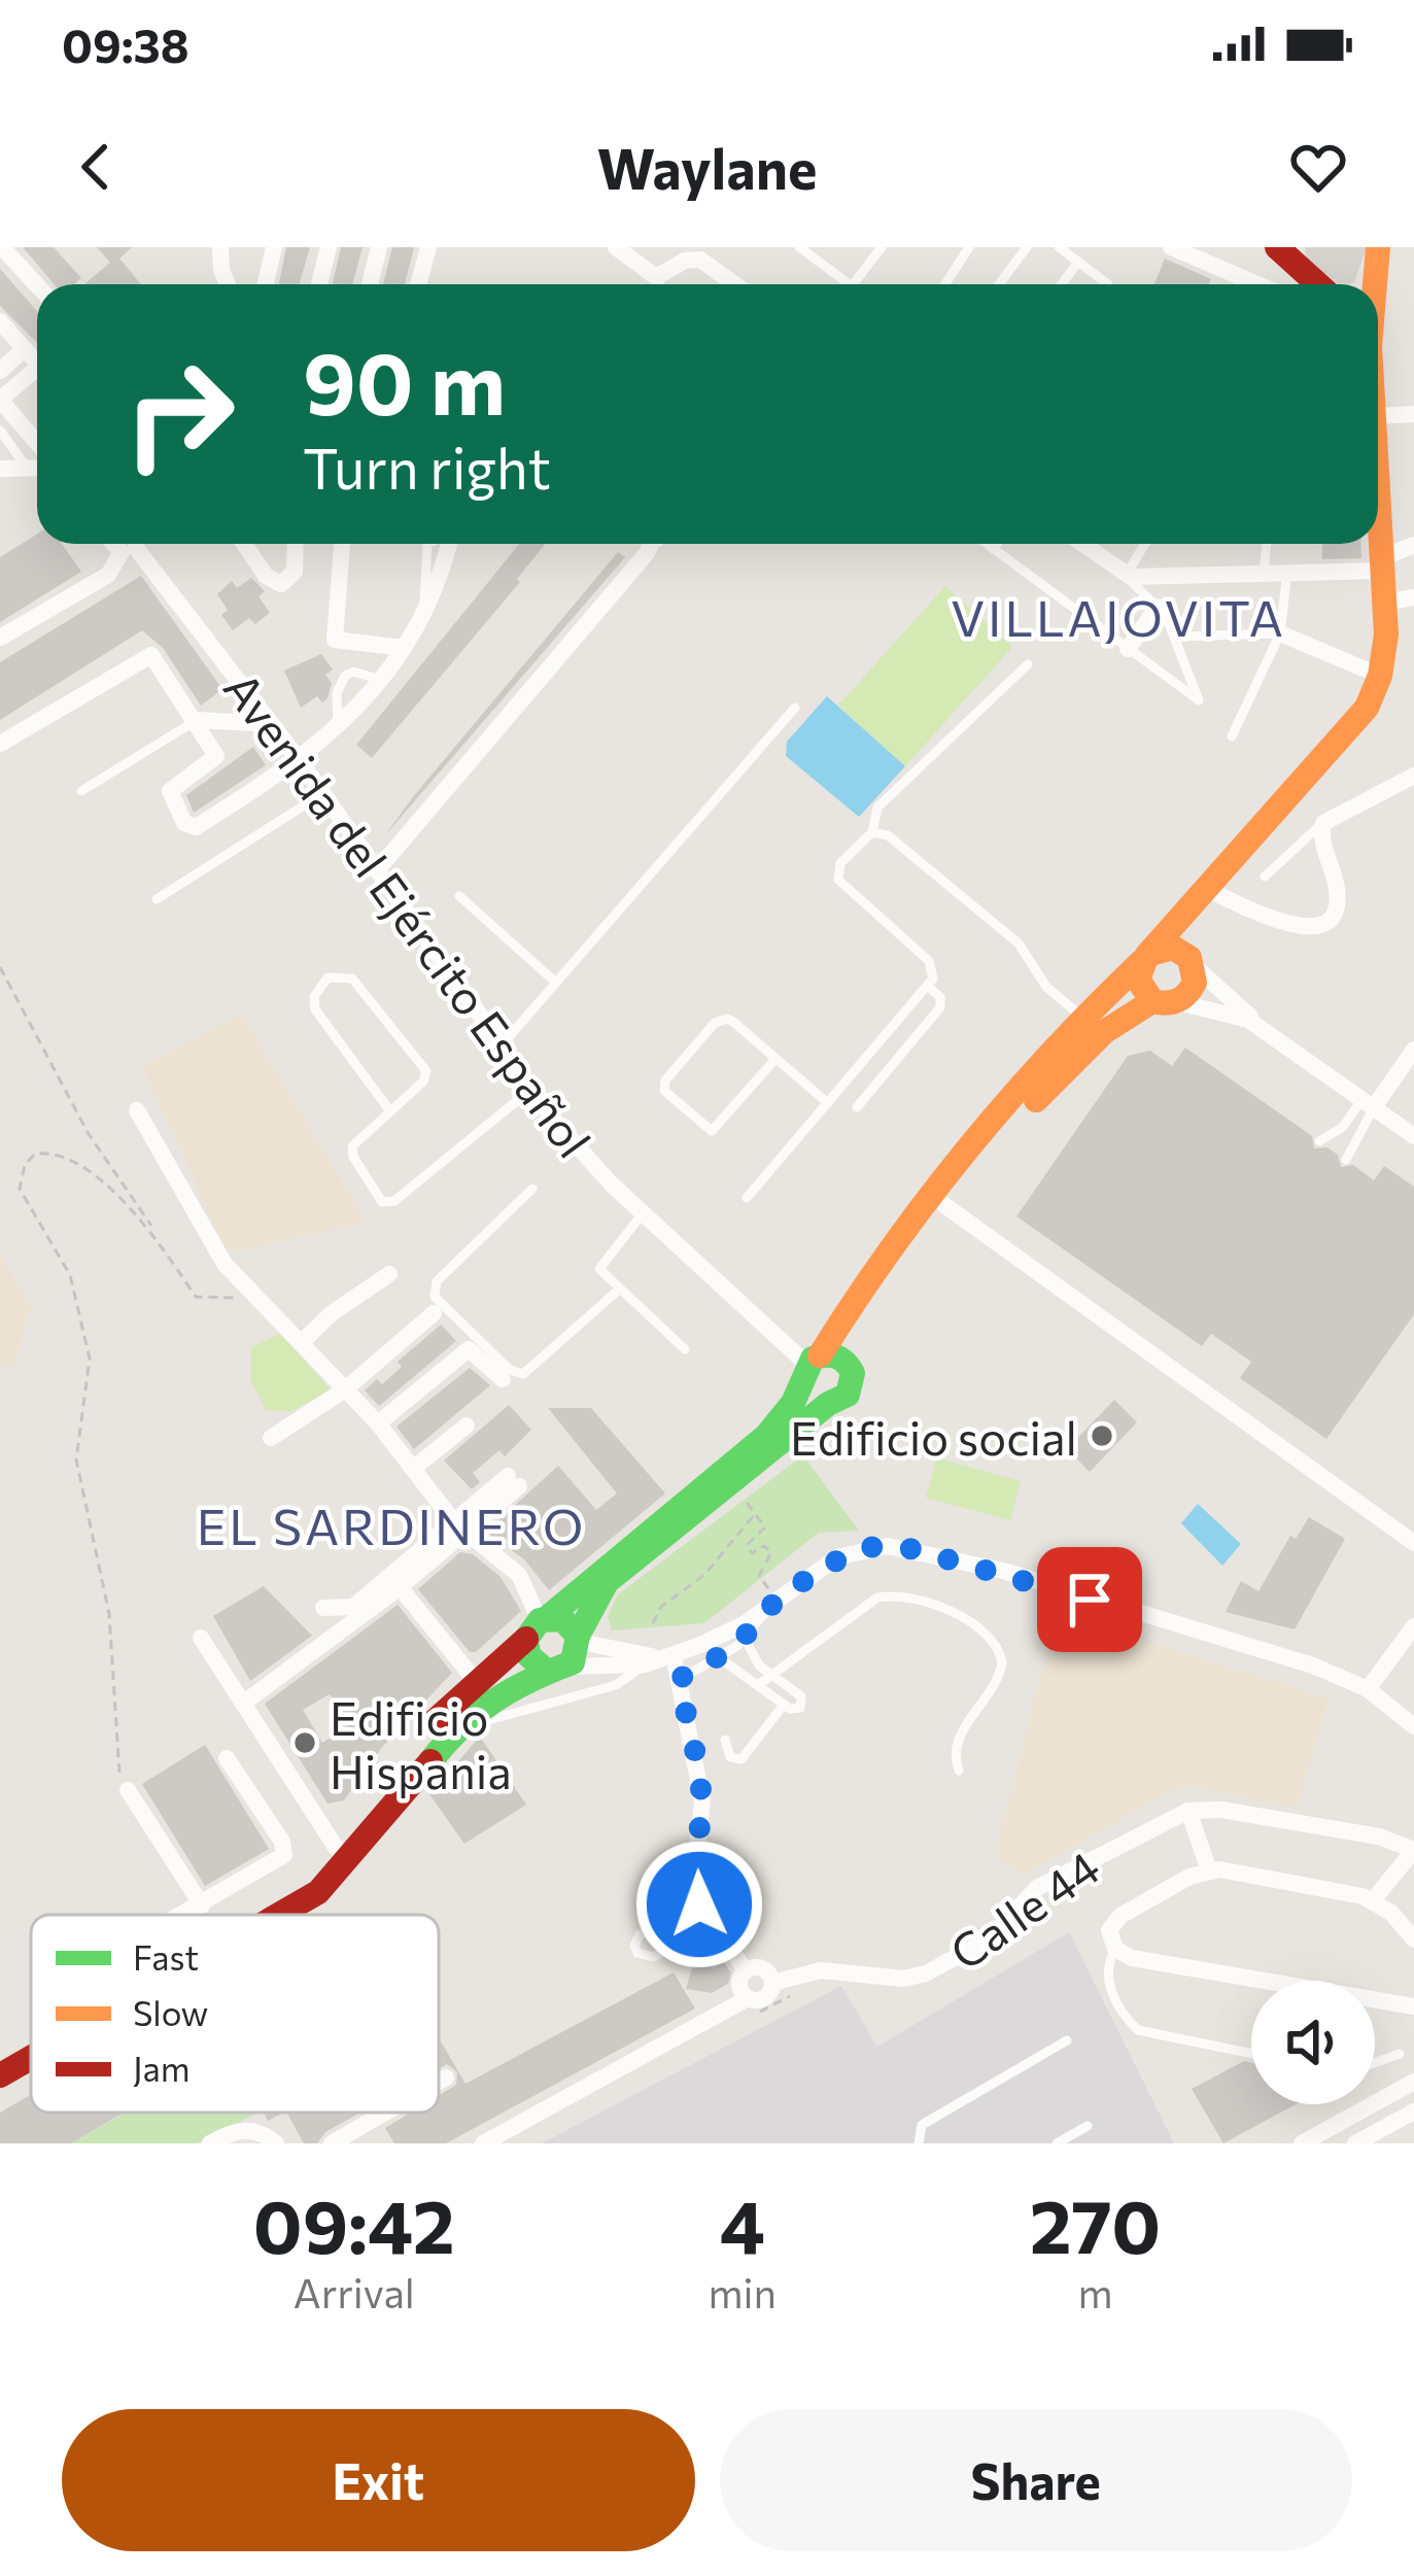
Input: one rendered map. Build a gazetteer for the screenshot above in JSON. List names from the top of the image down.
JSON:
{
  "streets": {
    "street": ["Avenida del Ejército Español", "Calle 44"]
  },
  "districts": ["VILLAJOVITA", "EL SARDINERO"],
  "places": ["Edificio social", "Edificio Hispania"],
  "legend": ["Fast", "Slow", "Jam"],
  "page": {
    "status": "09:38",
    "header": "Waylane",
    "turn": ["90 m", "Turn right"],
    "eta": [
      "09:42",
      "Arrival",
      "4",
      "min",
      "270",
      "m"
    ],
    "buttons": ["Exit", "Share"]
  }
}
